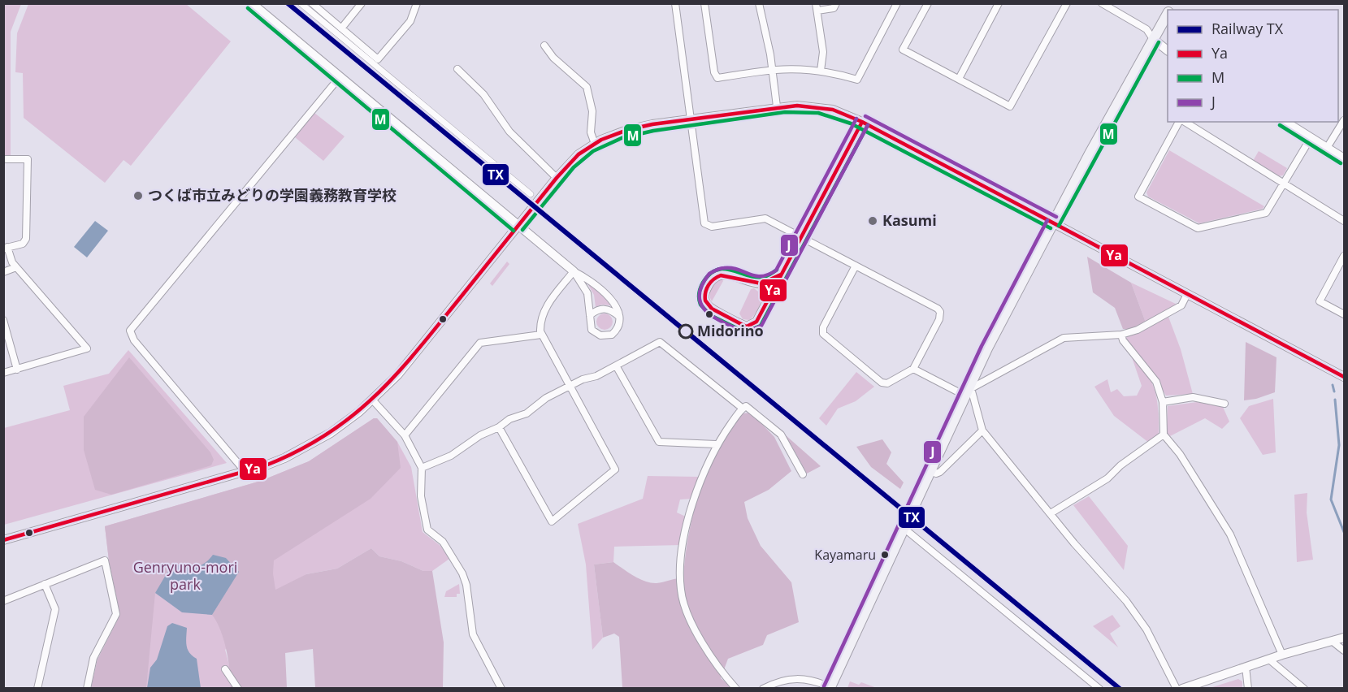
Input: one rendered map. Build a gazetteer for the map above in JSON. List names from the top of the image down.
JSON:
{
  "parks": ["Genryuno-mori park"],
  "places": [
    "つくば市立みどりの学園義務教育学校",
    "Kasumi",
    "Midorino",
    "Kayamaru"
  ],
  "lines": [
    "rail line TX",
    "transit line M",
    "transit line Ya",
    "transit line J"
  ],
  "legend": [
    "Railway TX",
    "Ya",
    "M",
    "J"
  ]
}
